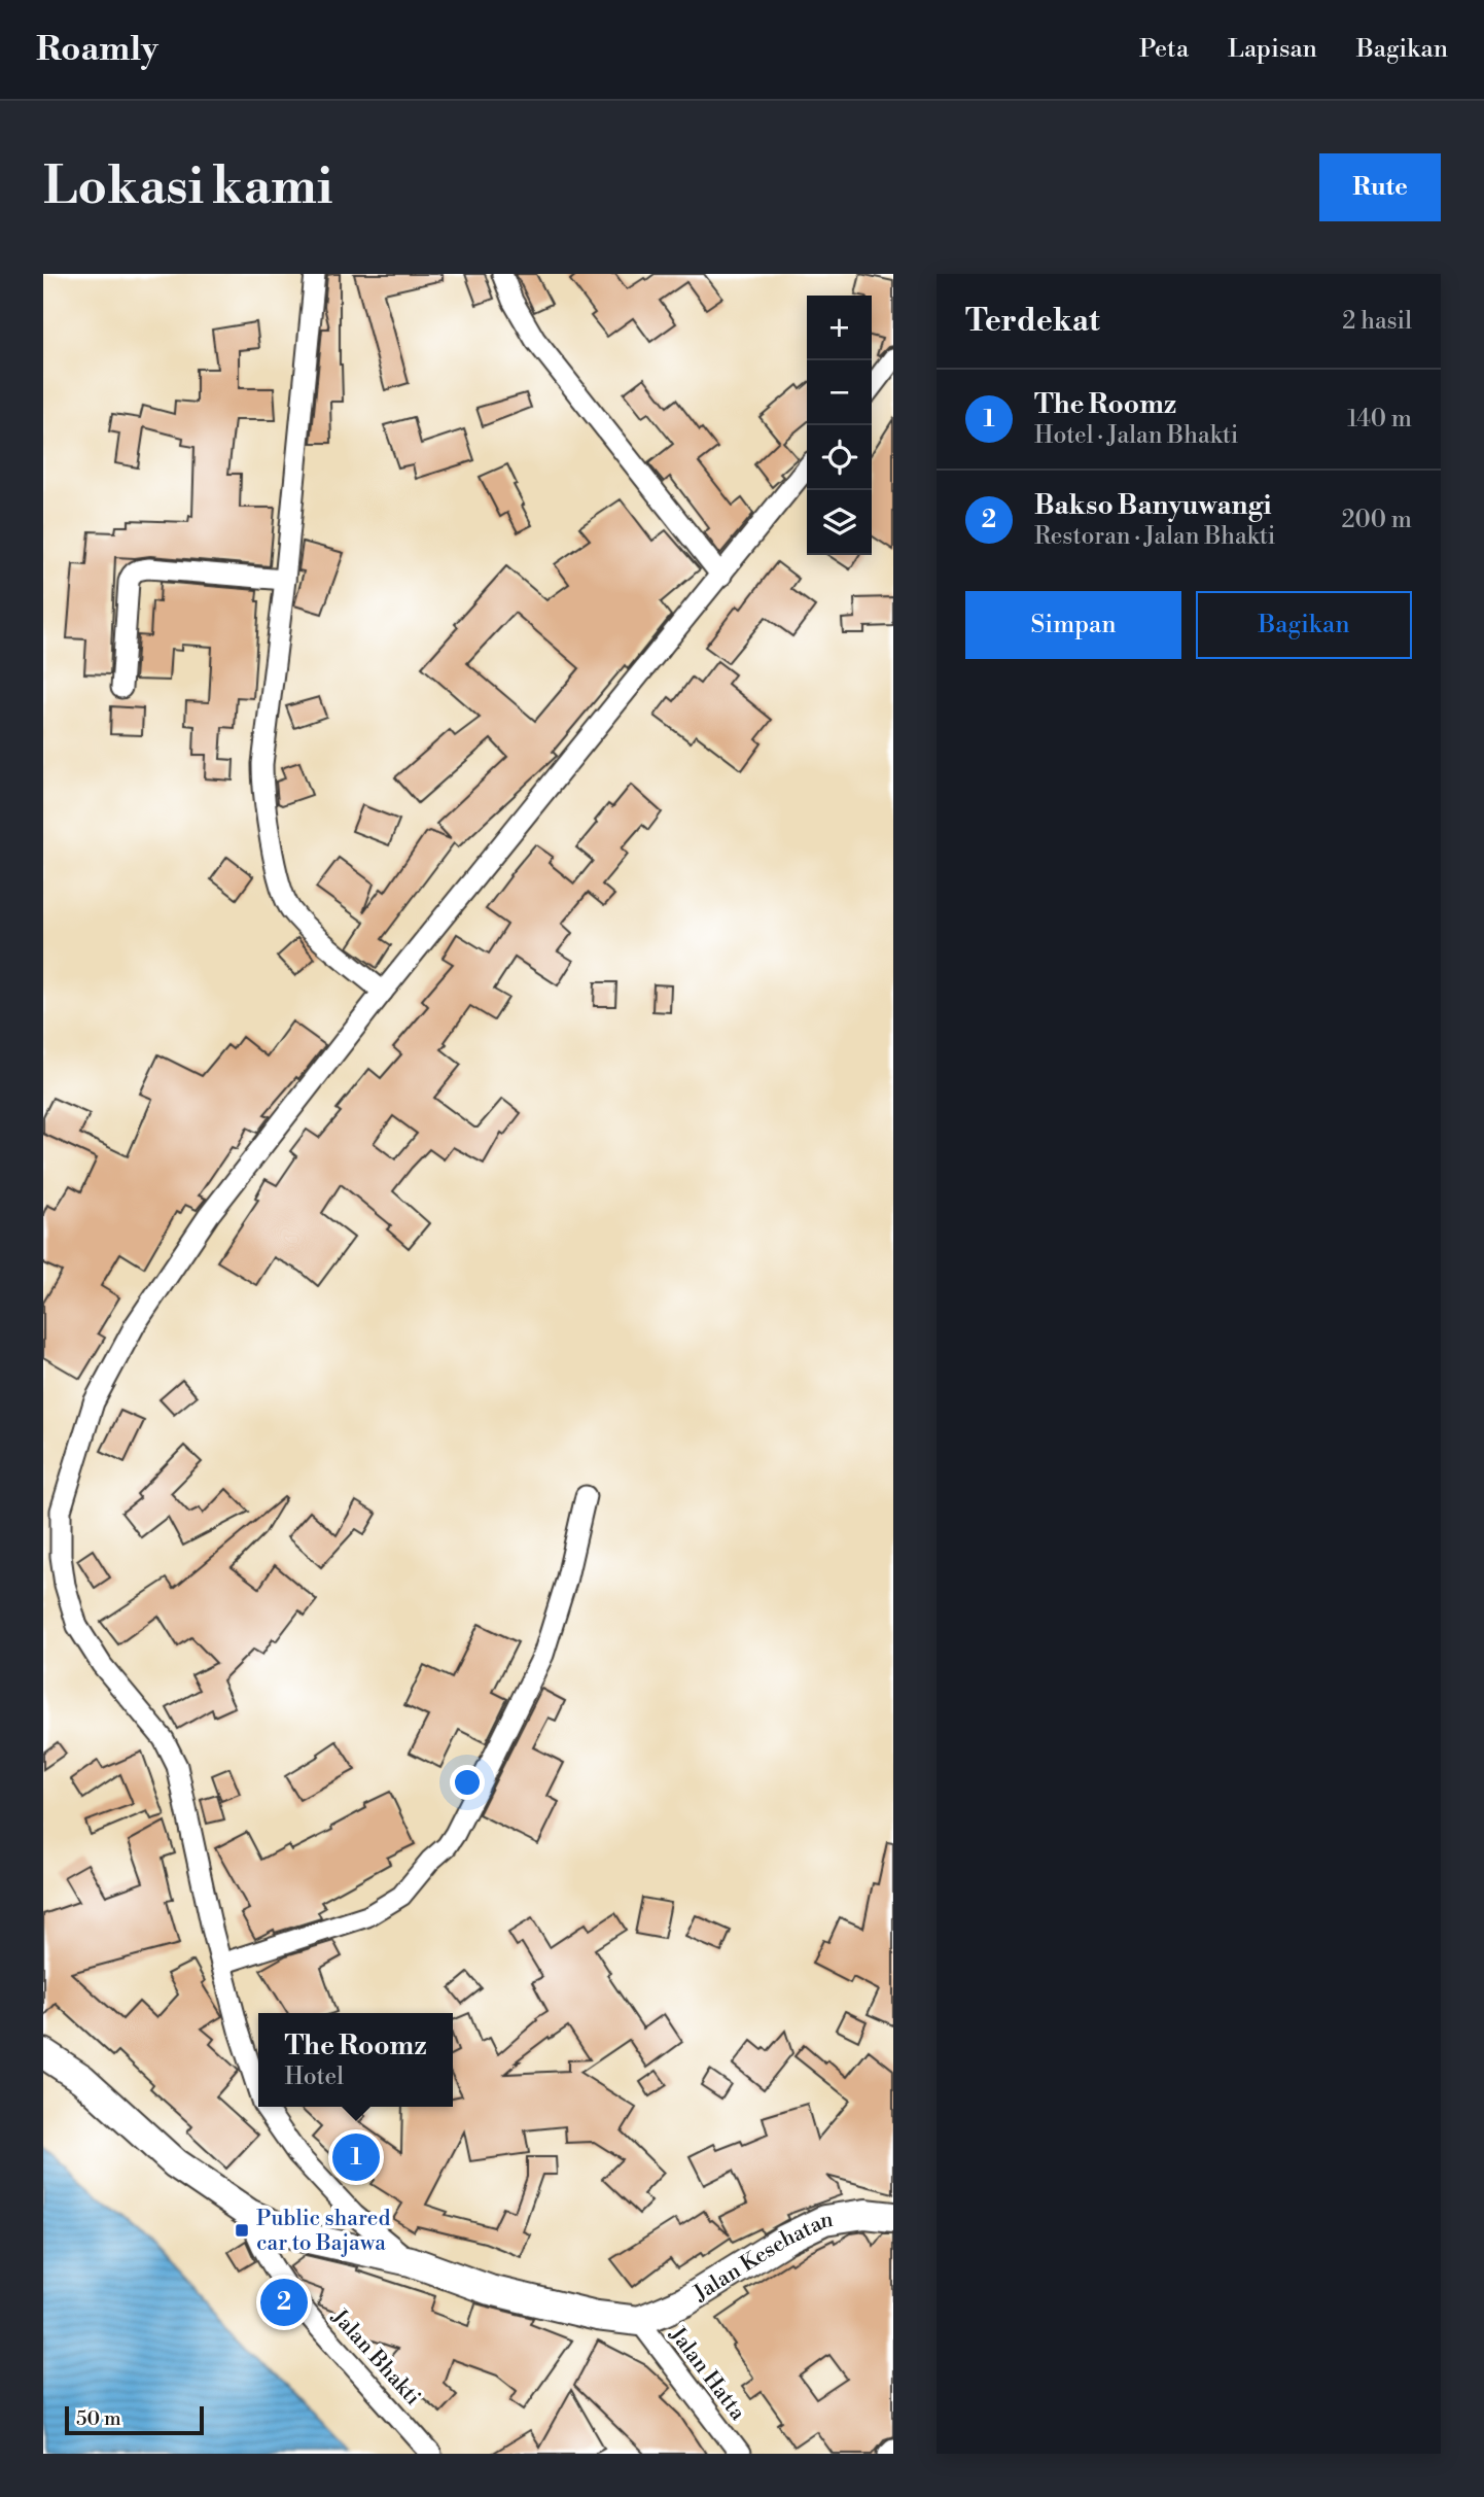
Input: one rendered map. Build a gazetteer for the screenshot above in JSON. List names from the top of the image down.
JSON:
{
  "streets": {
    "highway": ["Jalan Kesehatan"],
    "street": ["Jalan Bhakti", "Jalan Hatta"]
  },
  "crossings": [
    ["Jalan Kesehatan", "Jalan Hatta"]
  ],
  "places": {
    "transit": ["Public shared car to Bajawa"]
  },
  "scale_bar": "50 m",
  "page": {
    "header": "Roamly",
    "nav": ["Peta", "Lapisan", "Bagikan"],
    "buttons": [
      "Rute",
      ["Simpan", "Bagikan"]
    ],
    "title": "Lokasi kami",
    "heading": ["Terdekat", "2 hasil"],
    "map_buttons": ["+", "−"],
    "list": [
      {
        "mark": "1",
        "name": "The Roomz",
        "note": "Hotel · Jalan Bhakti",
        "value": "140 m"
      },
      {
        "mark": "2",
        "name": "Bakso Banyuwangi",
        "note": "Restoran · Jalan Bhakti",
        "value": "200 m"
      }
    ],
    "popup": ["The Roomz", "Hotel"],
    "pins": ["1", "2"],
    "scale": "50 m"
  }
}
